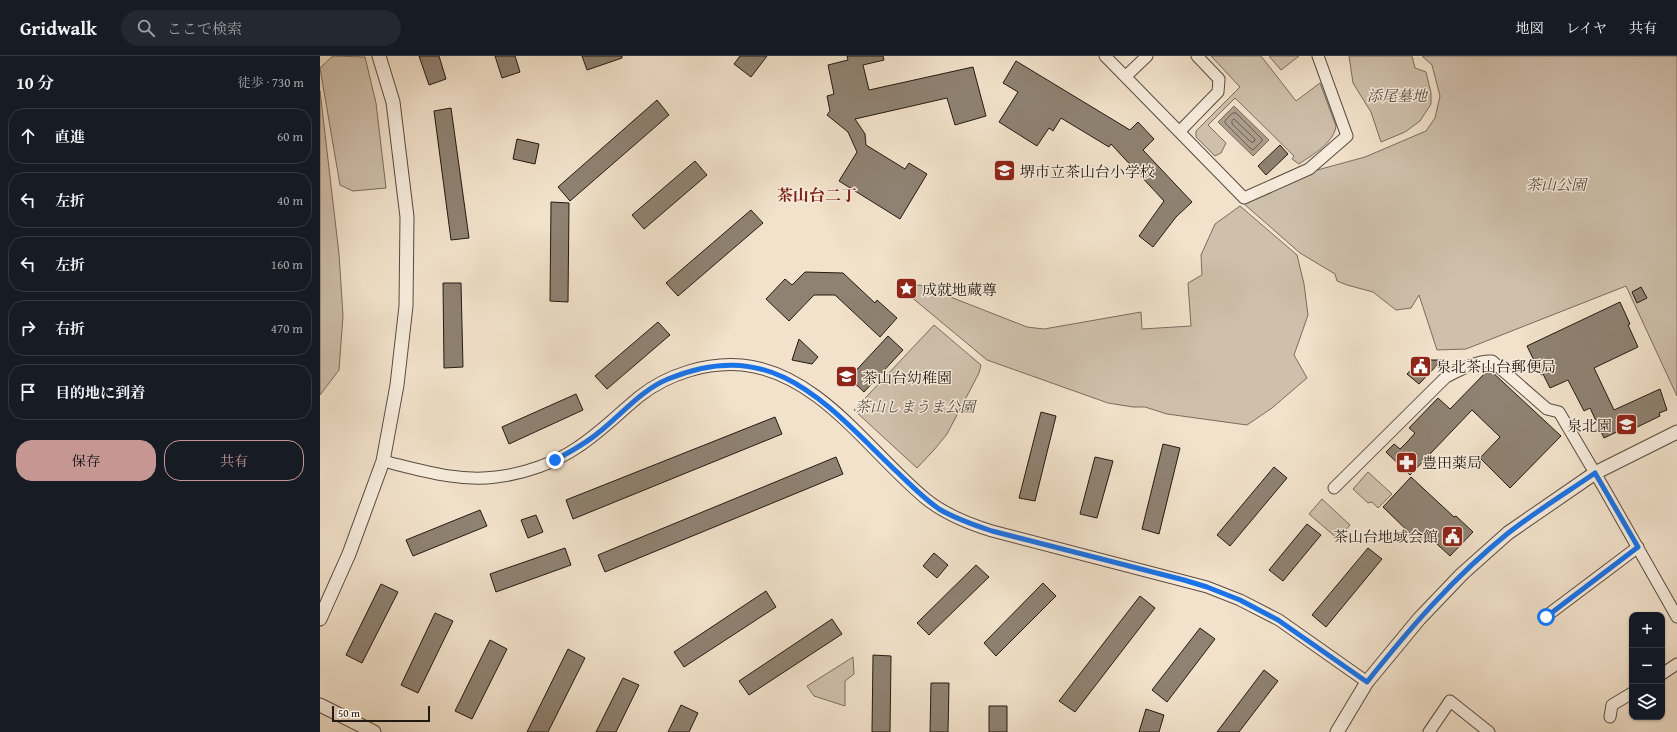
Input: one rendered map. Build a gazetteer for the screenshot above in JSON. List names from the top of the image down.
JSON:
{
  "districts": ["茶山台二丁"],
  "parks": ["添尾墓地", "茶山公園", "茶山しまうま公園"],
  "places": {
    "school or university": ["堺市立茶山台小学校", "茶山台幼稚園", "泉北園"],
    "place": ["成就地蔵尊"],
    "public building": ["泉北茶山台郵便局", "茶山台地域会館"],
    "pharmacy": ["豊田薬局"]
  },
  "scale_bar": "50 m",
  "page": {
    "header": "Gridwalk",
    "search": "ここで検索",
    "nav": ["地図", "レイヤ", "共有"],
    "heading": ["10 分", "徒歩 · 730 m"],
    "list": [
      ["直進", "60 m"],
      ["左折", "40 m"],
      ["左折", "160 m"],
      ["右折", "470 m"],
      "目的地に到着"
    ],
    "buttons": ["保存", "共有"],
    "map_buttons": ["+", "−"],
    "scale": "50 m"
  }
}
